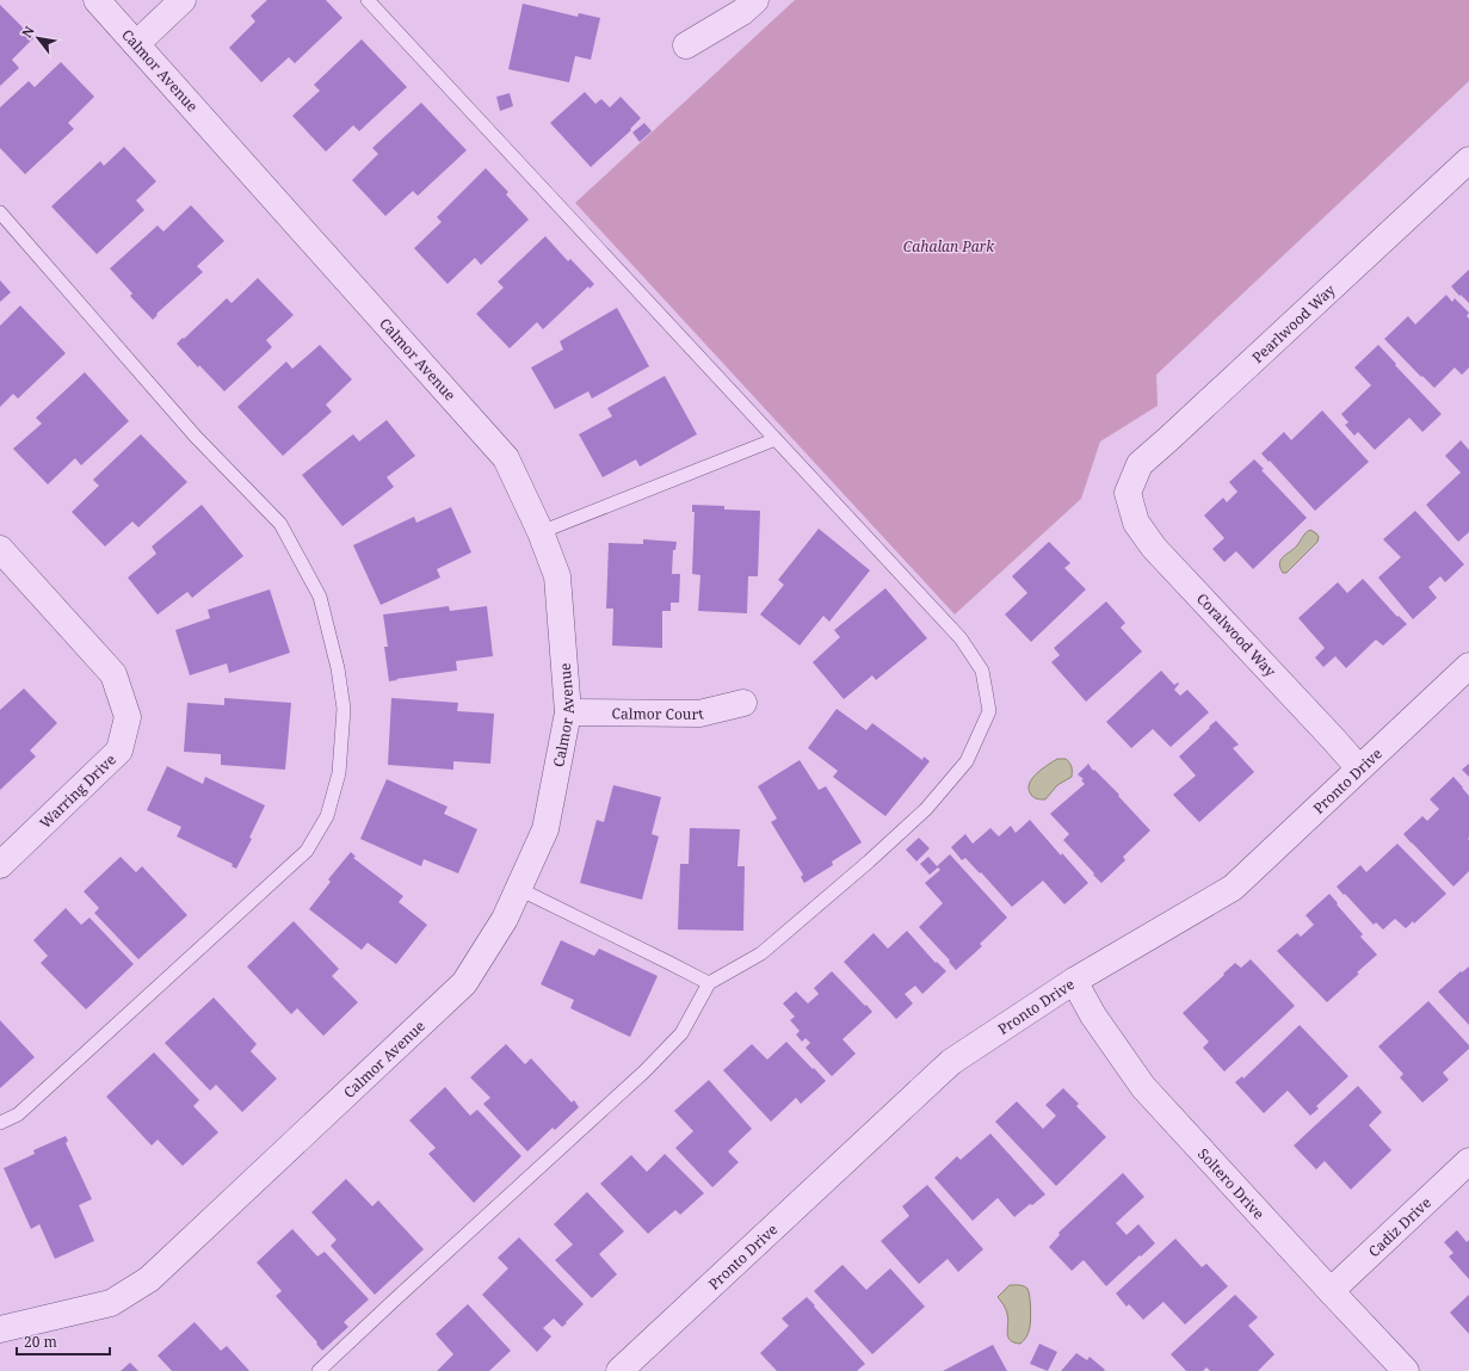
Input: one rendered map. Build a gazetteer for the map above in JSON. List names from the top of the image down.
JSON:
{
  "streets": {
    "street": [
      "Calmor Avenue",
      "Pearlwood Way",
      "Coralwood Way",
      "Calmor Court",
      "Pronto Drive",
      "Warring Drive",
      "Soltero Drive",
      "Cadiz Drive"
    ]
  },
  "crossings": [
    ["Calmor Avenue", "Calmor Court"],
    ["Pearlwood Way", "Coralwood Way"],
    ["Coralwood Way", "Pronto Drive"],
    ["Pronto Drive", "Soltero Drive"],
    ["Soltero Drive", "Cadiz Drive"]
  ],
  "parks": ["Cahalan Park"],
  "scale_bar": "20 m",
  "north": "top left"
}
